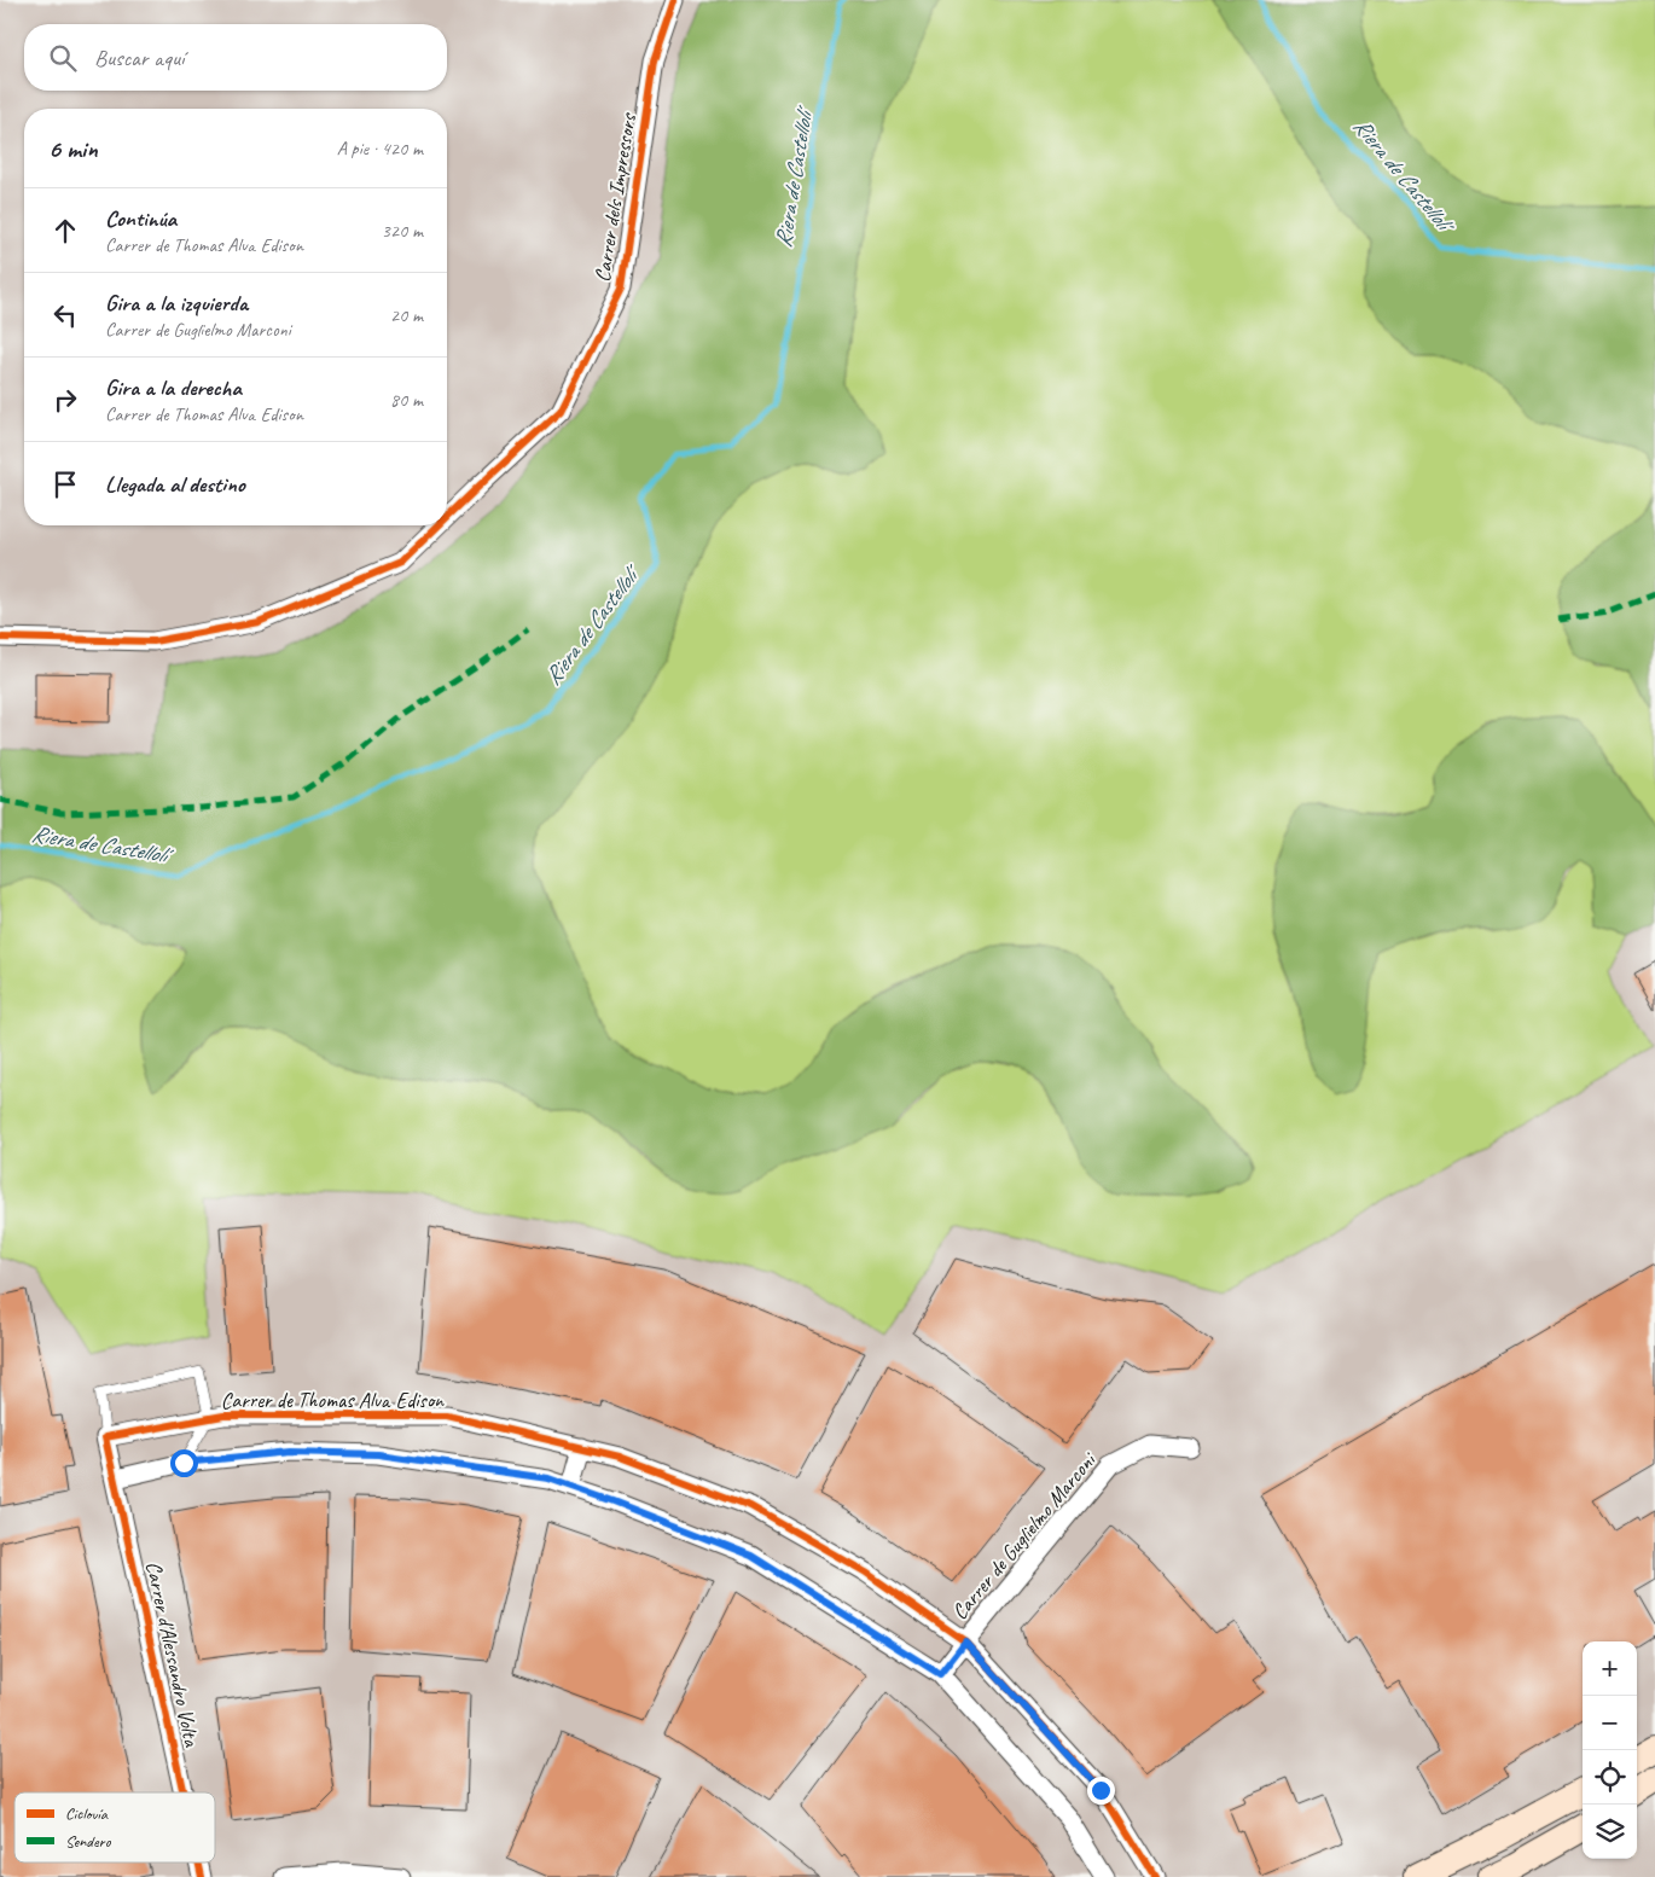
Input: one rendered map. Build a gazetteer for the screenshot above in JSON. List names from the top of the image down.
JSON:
{
  "streets": {
    "street": [
      "Carrer dels Impressors",
      "Carrer de Thomas Alva Edison",
      "Carrer de Guglielmo Marconi",
      "Carrer d'Alessandro Volta"
    ]
  },
  "crossings": [
    ["Carrer de Thomas Alva Edison", "Carrer de Guglielmo Marconi"],
    ["Carrer de Thomas Alva Edison", "Carrer d'Alessandro Volta"]
  ],
  "water": ["Riera de Castellolí"],
  "legend": ["Ciclovía", "Sendero"],
  "page": {
    "search": "Buscar aquí",
    "heading": ["6 min", "A pie · 420 m"],
    "list": [
      ["Continúa", "Carrer de Thomas Alva Edison", "320 m"],
      ["Gira a la izquierda", "Carrer de Guglielmo Marconi", "20 m"],
      ["Gira a la derecha", "Carrer de Thomas Alva Edison", "80 m"],
      "Llegada al destino"
    ],
    "map_buttons": ["+", "−"]
  }
}
